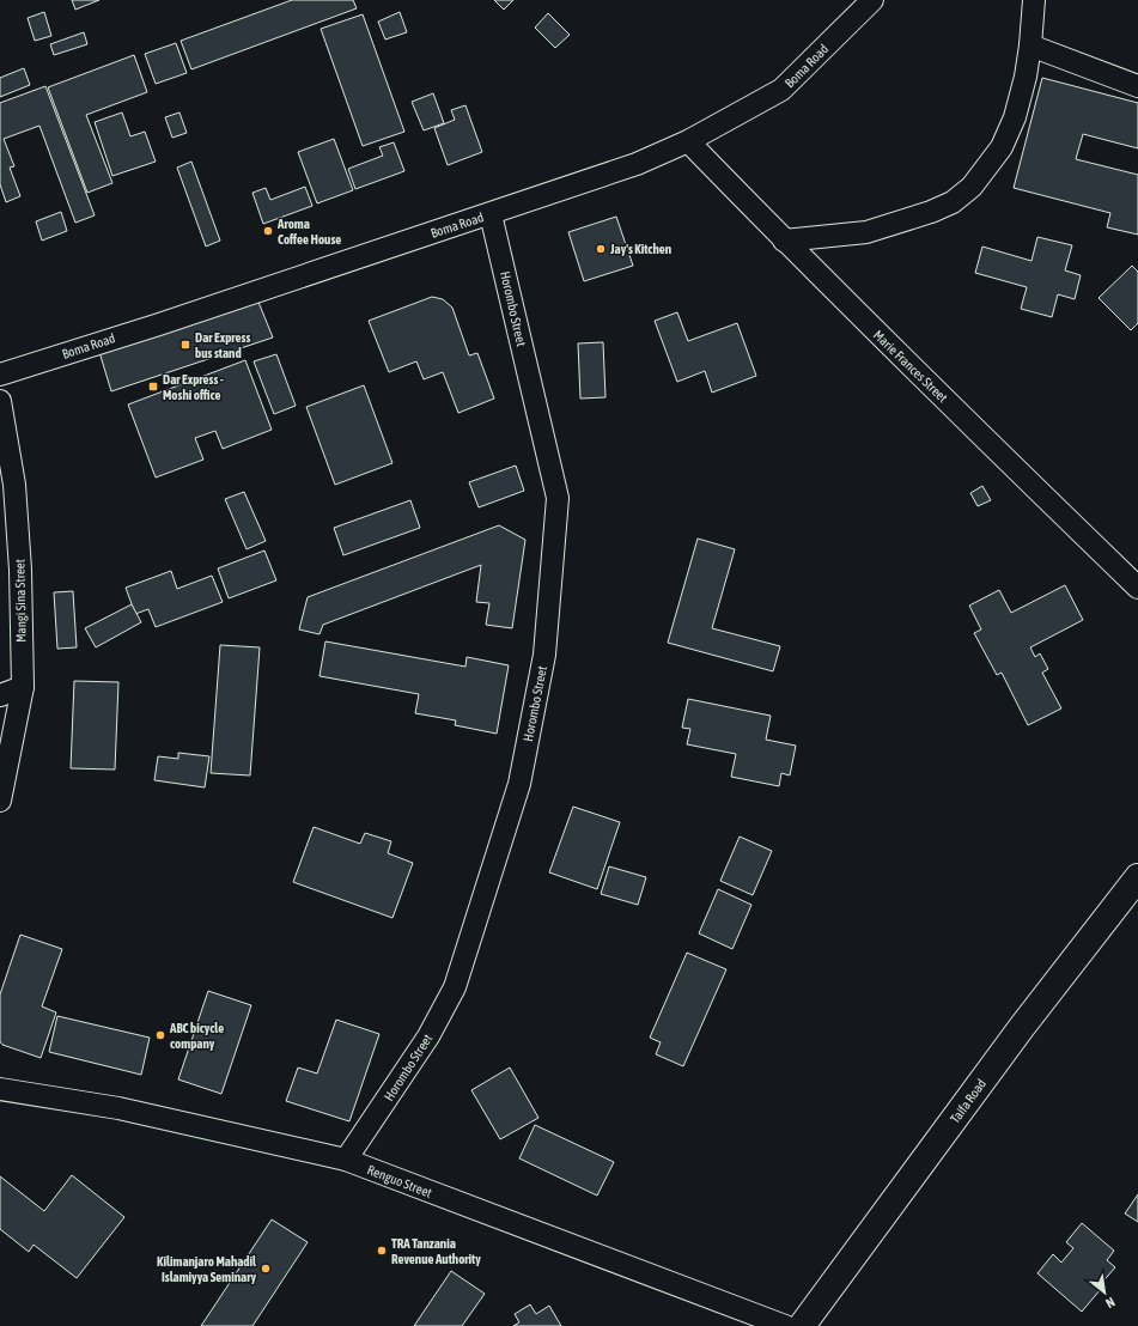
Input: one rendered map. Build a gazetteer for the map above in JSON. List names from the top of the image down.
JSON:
{
  "streets": {
    "highway": ["Taifa Road"],
    "street": [
      "Boma Road",
      "Horombo Street",
      "Marie Frances Street",
      "Mangi Sina Street",
      "Renguo Street"
    ]
  },
  "crossings": [
    ["Boma Road", "Horombo Street"],
    ["Boma Road", "Marie Frances Street"],
    ["Horombo Street", "Renguo Street"]
  ],
  "places": {
    "other": [
      "Aroma Coffee House",
      "Jay's Kitchen",
      "ABC bicycle company",
      "TRA Tanzania Revenue Authority",
      "Kilimanjaro Mahadil Islamiyya Seminary"
    ],
    "transit": ["Dar Express bus stand", "Dar Express - Moshi office"]
  },
  "north": "bottom right"
}
